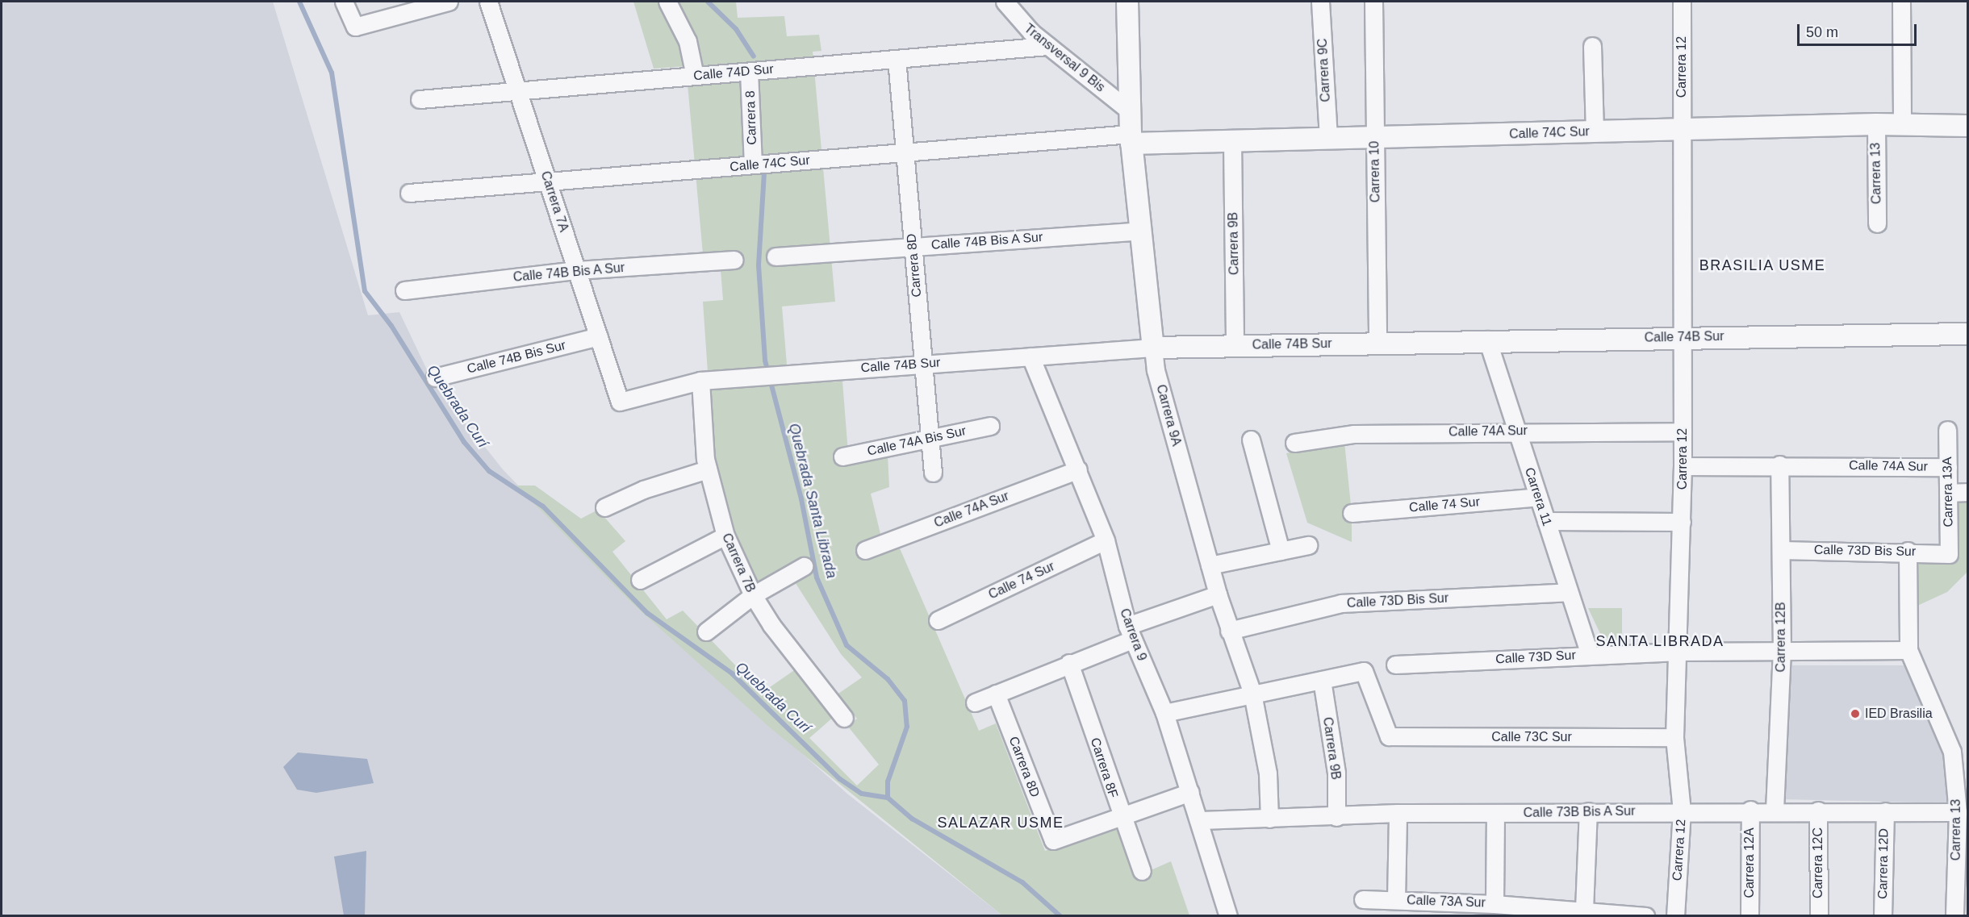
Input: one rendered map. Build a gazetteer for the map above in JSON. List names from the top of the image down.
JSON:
{
  "streets": {
    "street": [
      "Transversal 9 Bis",
      "Carrera 12",
      "Carrera 9C",
      "Calle 74D Sur",
      "Carrera 8",
      "Calle 74C Sur",
      "Carrera 10",
      "Carrera 13",
      "Carrera 7A",
      "Calle 74B Bis A Sur",
      "Carrera 9B",
      "Carrera 8D",
      "Calle 74B Sur",
      "Calle 74B Bis Sur",
      "Carrera 9A",
      "Calle 74A Sur",
      "Calle 74A Bis Sur",
      "Carrera 13A",
      "Carrera 11",
      "Calle 74 Sur",
      "Calle 73D Bis Sur",
      "Carrera 7B",
      "Carrera 9",
      "Carrera 12B",
      "Calle 73D Sur",
      "Calle 73C Sur",
      "Carrera 8F",
      "Calle 73B Bis A Sur",
      "Carrera 12A",
      "Carrera 12C",
      "Carrera 12D",
      "Calle 73A Sur"
    ]
  },
  "crossings": [
    ["Transversal 9 Bis", "Calle 74D Sur"],
    ["Transversal 9 Bis", "Carrera 9A"],
    ["Carrera 12", "Calle 74C Sur"],
    ["Carrera 12", "Calle 74B Sur"],
    ["Carrera 12", "Calle 74A Sur"],
    ["Carrera 12", "Calle 73D Sur"],
    ["Carrera 12", "Calle 73C Sur"],
    ["Carrera 12", "Calle 73B Bis A Sur"],
    ["Carrera 9C", "Calle 74C Sur"],
    ["Calle 74D Sur", "Carrera 8"],
    ["Calle 74D Sur", "Carrera 7A"],
    ["Calle 74D Sur", "Carrera 8D"],
    ["Carrera 8", "Calle 74C Sur"],
    ["Calle 74C Sur", "Carrera 10"],
    ["Calle 74C Sur", "Carrera 13"],
    ["Calle 74C Sur", "Carrera 7A"],
    ["Calle 74C Sur", "Carrera 9B"],
    ["Calle 74C Sur", "Carrera 8D"],
    ["Calle 74C Sur", "Carrera 9A"],
    ["Carrera 10", "Calle 74B Sur"],
    ["Carrera 13", "Calle 73D Bis Sur"],
    ["Carrera 13", "Calle 73D Sur"],
    ["Carrera 13", "Calle 73B Bis A Sur"],
    ["Carrera 7A", "Calle 74B Bis A Sur"],
    ["Carrera 7A", "Calle 74B Sur"],
    ["Carrera 7A", "Calle 74B Bis Sur"],
    ["Calle 74B Bis A Sur", "Carrera 8D"],
    ["Calle 74B Bis A Sur", "Carrera 9A"],
    ["Carrera 9B", "Calle 74B Sur"],
    ["Carrera 9B", "Calle 73C Sur"],
    ["Carrera 9B", "Calle 73B Bis A Sur"],
    ["Carrera 8D", "Calle 74B Sur"],
    ["Carrera 8D", "Calle 74A Bis Sur"],
    ["Carrera 8D", "Carrera 8F"],
    ["Calle 74B Sur", "Carrera 9A"],
    ["Calle 74B Sur", "Carrera 11"],
    ["Calle 74B Sur", "Carrera 7B"],
    ["Calle 74B Sur", "Carrera 9"],
    ["Carrera 9A", "Calle 73D Bis Sur"],
    ["Carrera 9A", "Calle 73B Bis A Sur"],
    ["Calle 74A Sur", "Carrera 13A"],
    ["Calle 74A Sur", "Carrera 11"],
    ["Calle 74A Sur", "Carrera 9"],
    ["Calle 74A Sur", "Carrera 12B"],
    ["Carrera 13A", "Calle 73D Bis Sur"],
    ["Carrera 11", "Calle 74 Sur"],
    ["Carrera 11", "Calle 73D Bis Sur"],
    ["Carrera 11", "Calle 73D Sur"],
    ["Calle 74 Sur", "Carrera 9"],
    ["Calle 73D Bis Sur", "Carrera 12B"],
    ["Carrera 9", "Calle 73B Bis A Sur"],
    ["Carrera 12B", "Calle 73D Sur"],
    ["Carrera 12B", "Calle 73B Bis A Sur"],
    ["Calle 73B Bis A Sur", "Carrera 12A"],
    ["Calle 73B Bis A Sur", "Carrera 12C"],
    ["Calle 73B Bis A Sur", "Carrera 12D"]
  ],
  "districts": ["BRASILIA USME", "SANTA LIBRADA", "SALAZAR USME"],
  "water": ["Quebrada Curí", "Quebrada Santa Librada"],
  "places": ["IED Brasilia"],
  "scale_bar": "50 m"
}
